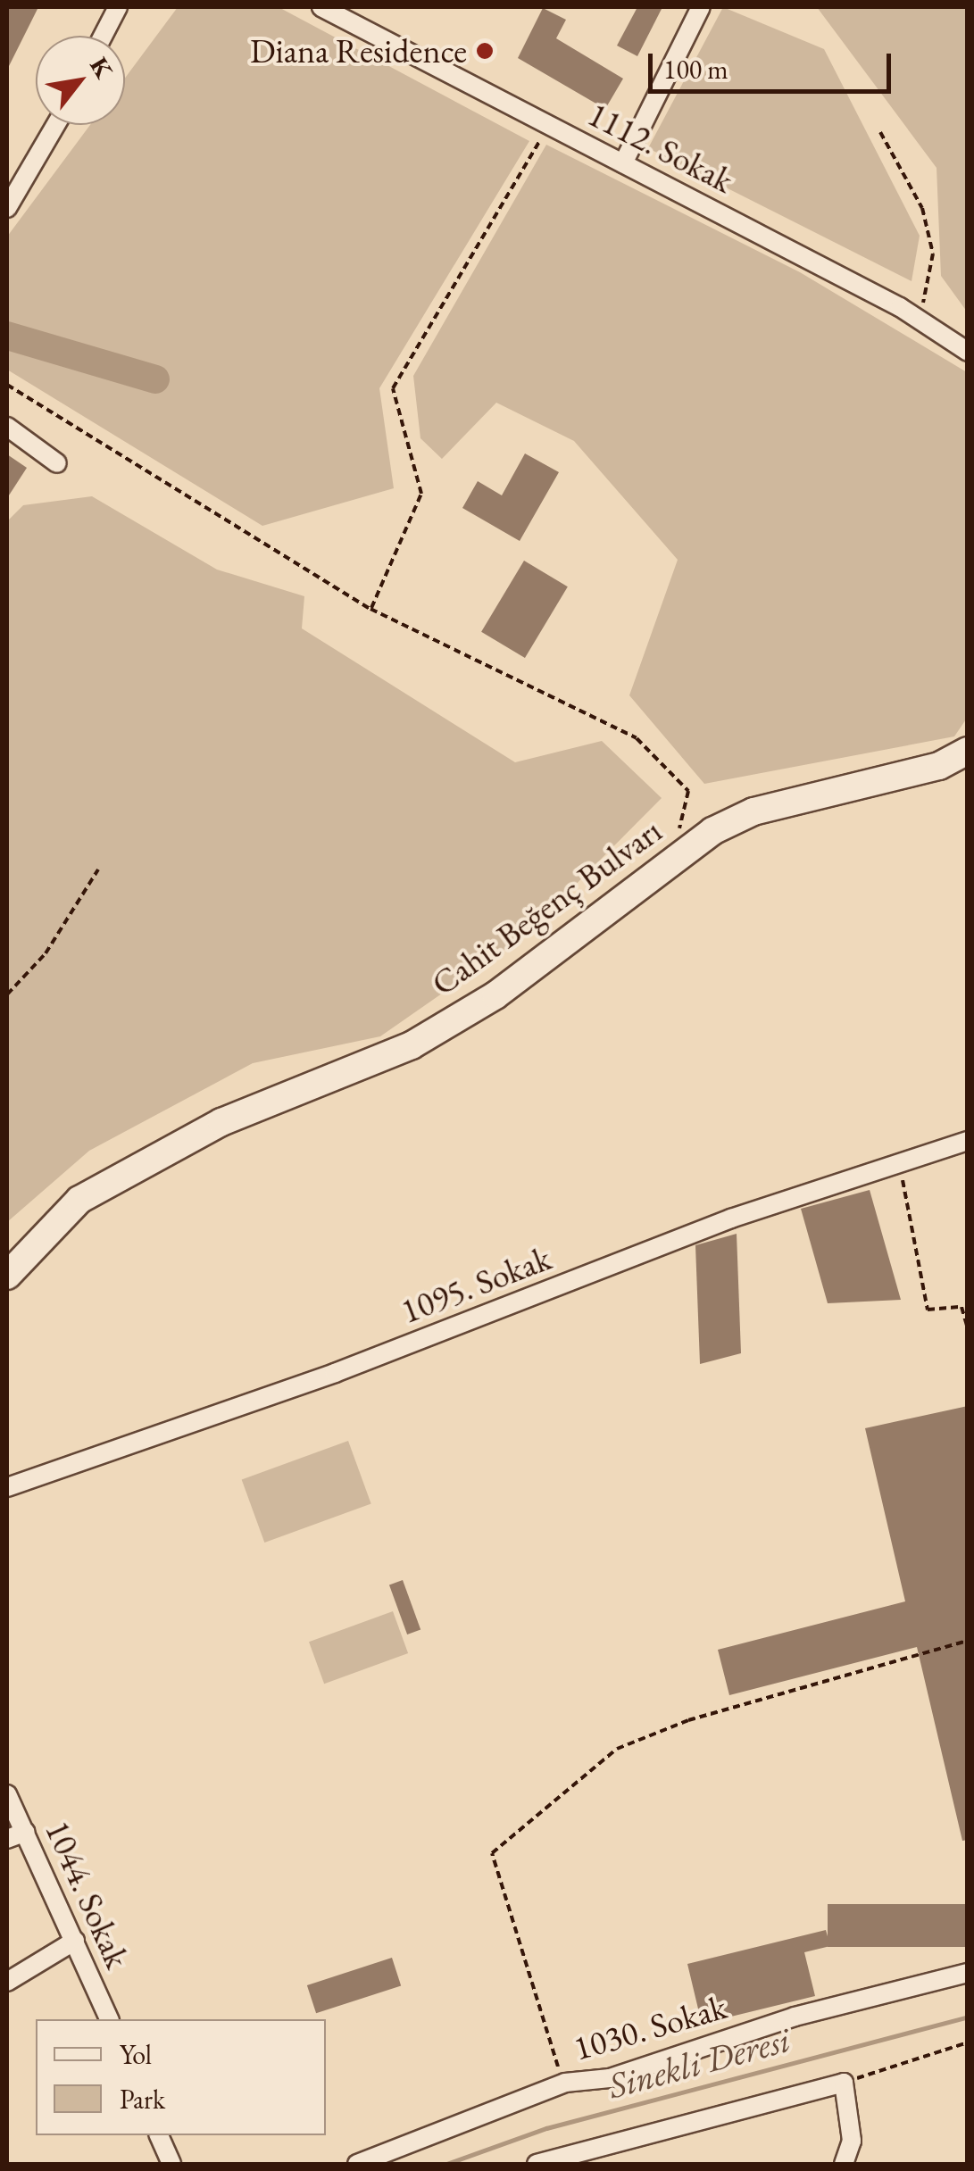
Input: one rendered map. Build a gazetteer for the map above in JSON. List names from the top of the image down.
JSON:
{
  "streets": {
    "main road": ["Cahit Beğenç Bulvarı"],
    "street": [
      "1112. Sokak",
      "1095. Sokak",
      "1044. Sokak",
      "1030. Sokak"
    ]
  },
  "water": ["Sinekli Deresi"],
  "places": ["Diana Residence"],
  "legend": ["Yol", "Park"],
  "scale_bar": "100 m",
  "north": "top right"
}
